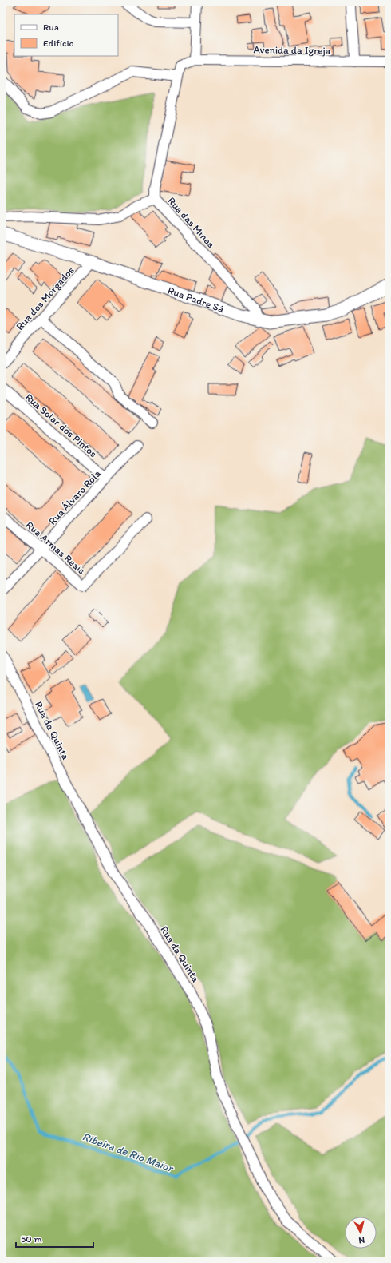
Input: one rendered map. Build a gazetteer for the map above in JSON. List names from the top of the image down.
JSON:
{
  "streets": {
    "street": [
      "Avenida da Igreja",
      "Rua das Minas",
      "Rua dos Morgados",
      "Rua Padre Sá",
      "Rua Solar dos Pintos",
      "Rua Álvaro Rola",
      "Rua Armas Reais",
      "Rua da Quinta"
    ]
  },
  "crossings": [
    ["Avenida da Igreja", "Rua das Minas"],
    ["Rua das Minas", "Rua Padre Sá"],
    ["Rua dos Morgados", "Rua Padre Sá"],
    ["Rua Solar dos Pintos", "Rua Álvaro Rola"],
    ["Rua Álvaro Rola", "Rua Armas Reais"]
  ],
  "water": ["Ribeira de Rio Maior"],
  "legend": ["Rua", "Edifício"],
  "scale_bar": "50 m",
  "north": "bottom"
}
